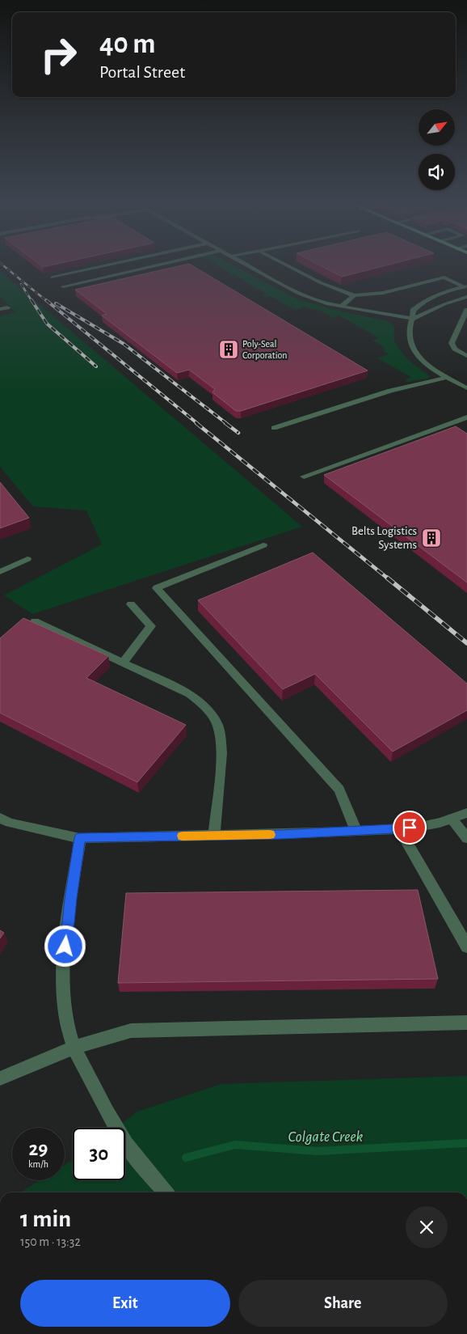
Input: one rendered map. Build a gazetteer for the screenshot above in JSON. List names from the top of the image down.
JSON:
{
  "water": ["Colgate Creek"],
  "places": {
    "building": ["Poly-Seal Corporation", "Belts Logistics Systems"]
  },
  "north": "top right",
  "page": {
    "turn": ["40 m", "Portal Street"],
    "speed": "29 km/h",
    "limit": "30",
    "heading": ["1 min", "150 m · 13:32"],
    "buttons": ["Exit", "Share"]
  }
}
